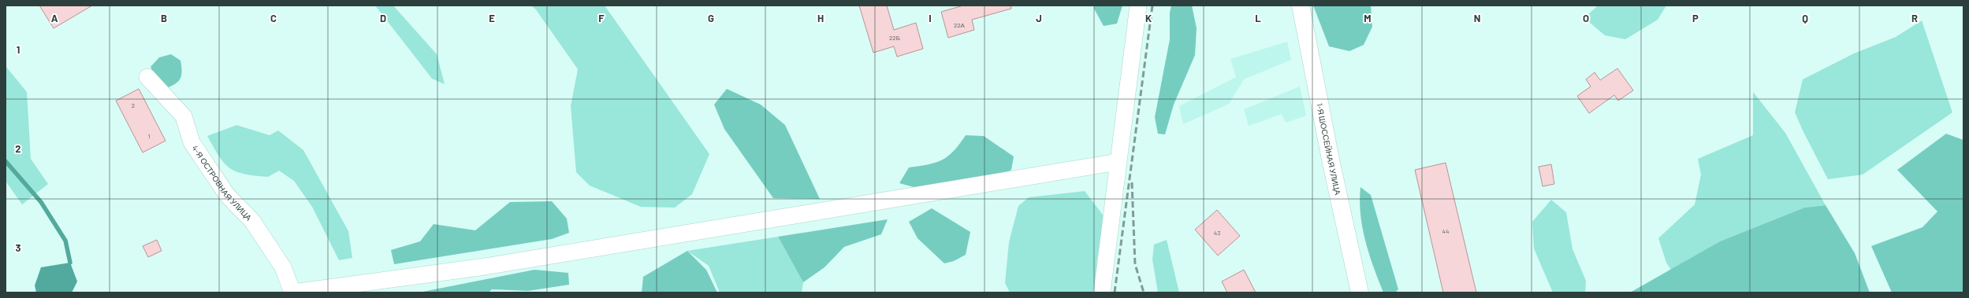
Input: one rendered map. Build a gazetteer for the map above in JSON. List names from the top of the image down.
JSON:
{
  "streets": {
    "street": ["1-Я ШОССЕЙНАЯ УЛИЦА", "4-Я ОСТРОВНАЯ УЛИЦА"]
  },
  "house_numbers": [
    "22А",
    "22Б",
    "2",
    "1",
    "44",
    "43"
  ],
  "grid": {
    "columns": [
      "A",
      "B",
      "C",
      "D",
      "E",
      "F",
      "G",
      "H",
      "I",
      "J",
      "K",
      "L",
      "M",
      "N",
      "O",
      "P",
      "Q",
      "R"
    ],
    "rows": ["1", "2", "3"]
  }
}
